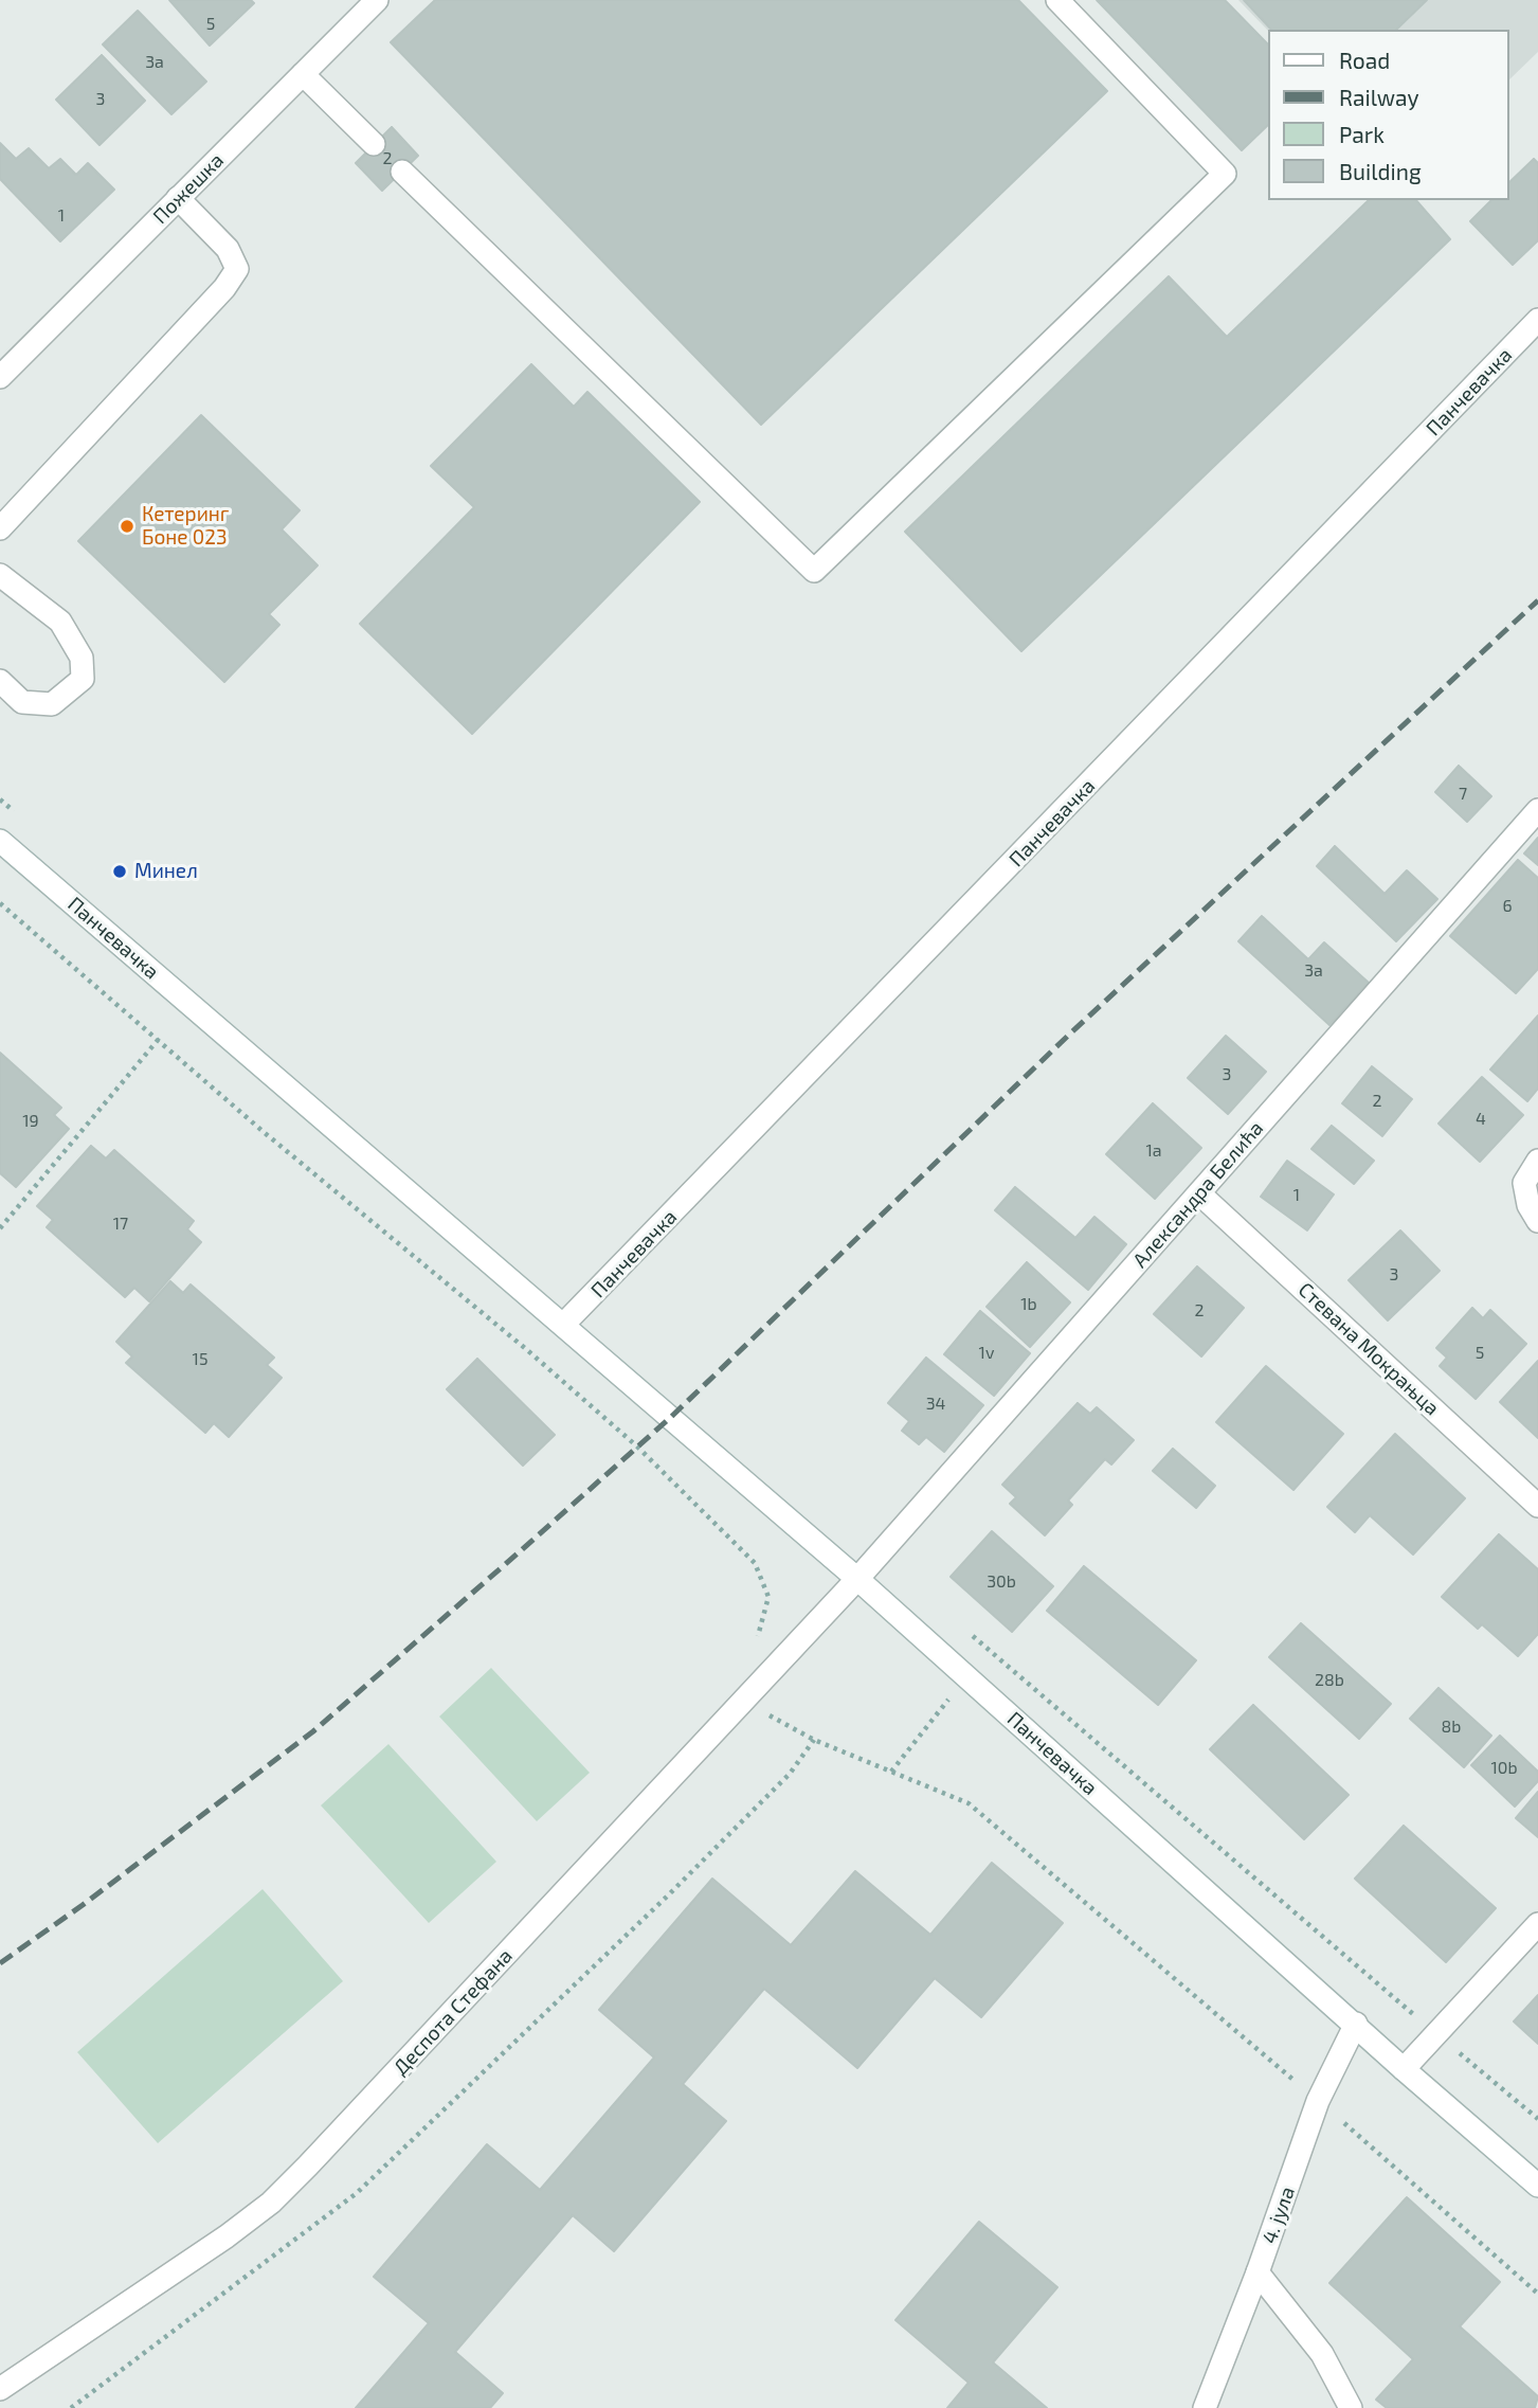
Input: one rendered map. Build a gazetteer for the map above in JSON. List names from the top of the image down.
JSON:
{
  "streets": {
    "street": [
      "Пожешка",
      "Панчевачка",
      "Александра Белића",
      "Стевана Мокрањца",
      "Деспота Стефана",
      "4. јула"
    ]
  },
  "crossings": [
    ["Панчевачка", "Александра Белића"],
    ["Панчевачка", "Деспота Стефана"],
    ["Панчевачка", "4. јула"],
    ["Александра Белића", "Стевана Мокрањца"],
    ["Александра Белића", "Деспота Стефана"]
  ],
  "places": ["Кетеринг Боне 023", "Минел"],
  "house_numbers": [
    "5",
    "3a",
    "3",
    "2",
    "1",
    "7",
    "6",
    "3a",
    "3",
    "2",
    "4",
    "19",
    "1a",
    "1",
    "17",
    "3",
    "1b",
    "2",
    "1v",
    "5",
    "15",
    "34",
    "30b",
    "28b",
    "8b",
    "10b"
  ],
  "legend": [
    "Road",
    "Railway",
    "Park",
    "Building"
  ]
}
